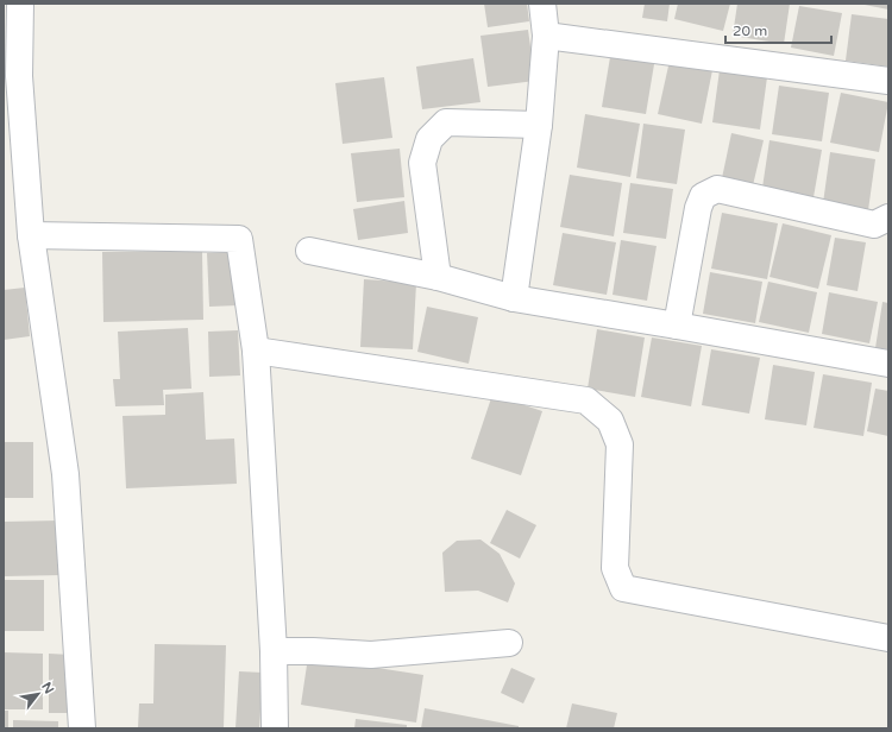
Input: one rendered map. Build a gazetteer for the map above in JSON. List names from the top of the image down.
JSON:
{
  "scale_bar": "20 m",
  "north": "top right"
}
